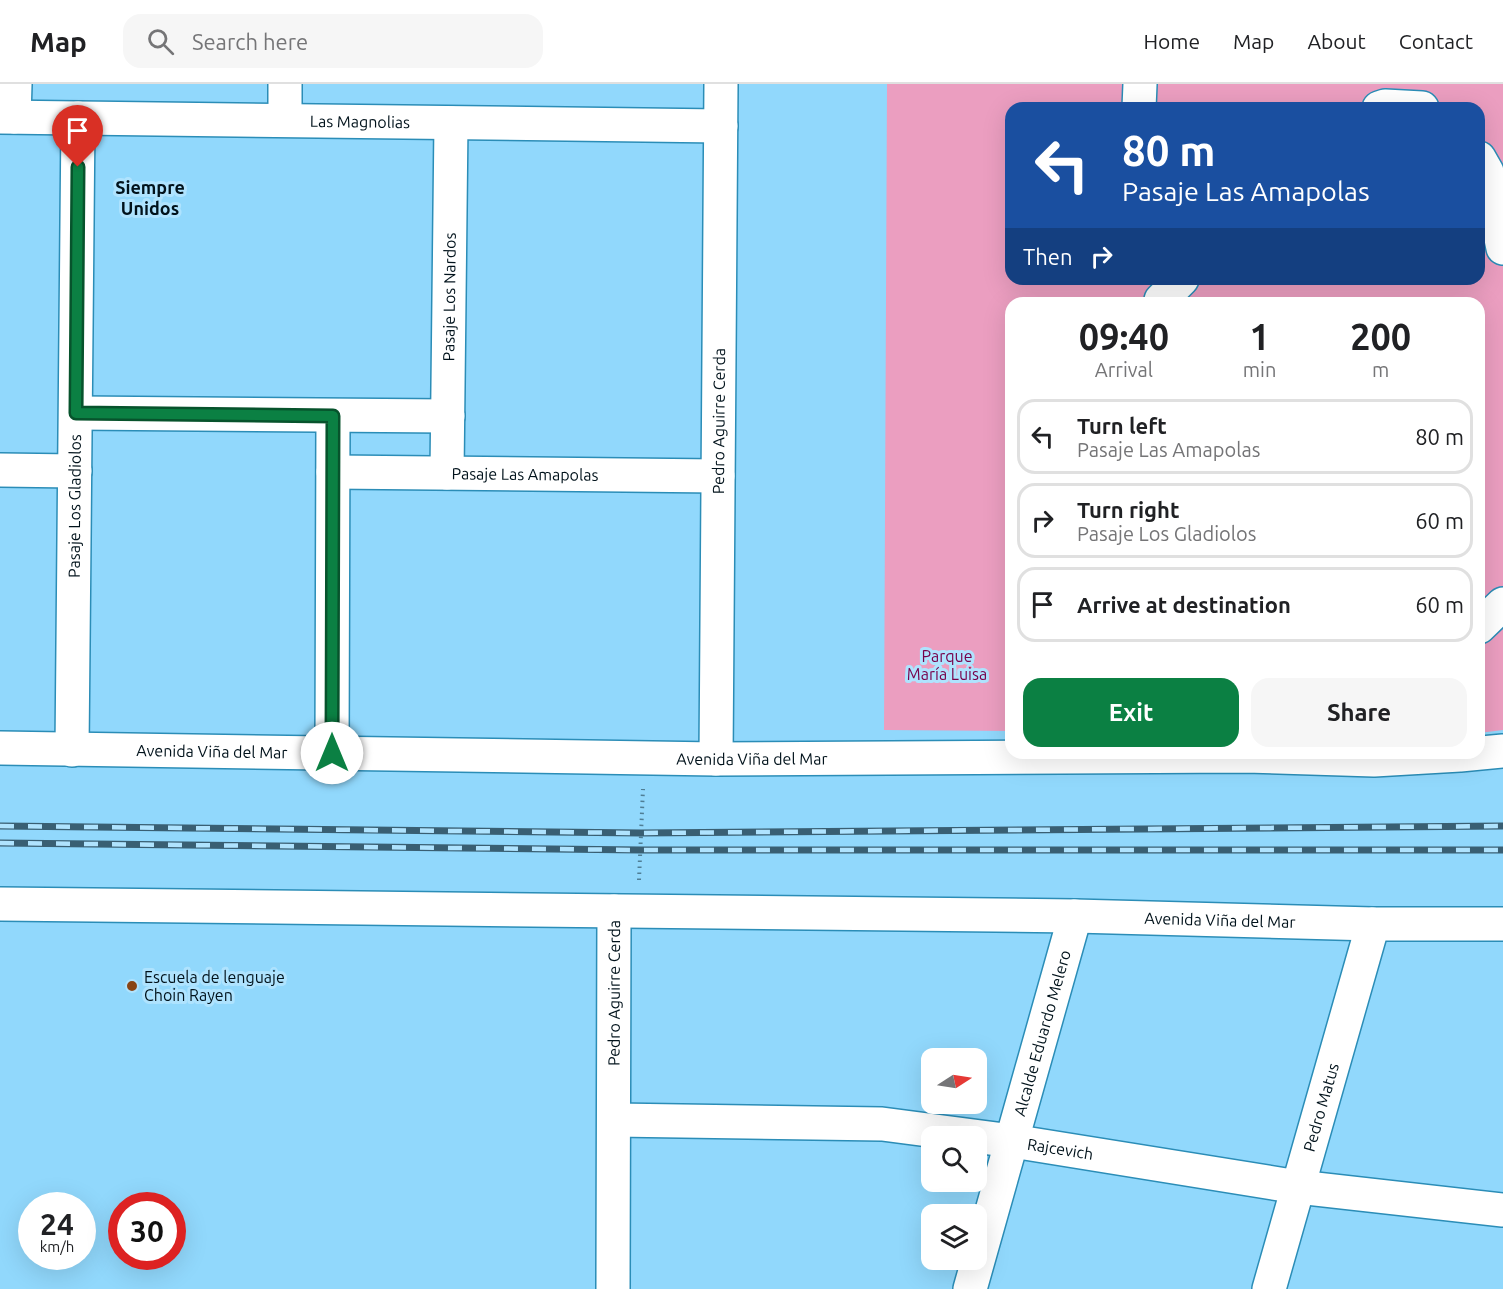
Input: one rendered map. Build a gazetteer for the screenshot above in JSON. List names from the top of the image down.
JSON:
{
  "streets": {
    "street": [
      "Las Magnolias",
      "Pasaje Los Nardos",
      "Pedro Aguirre Cerda",
      "Pasaje Las Amapolas",
      "Pasaje Los Gladiolos",
      "Avenida Viña del Mar",
      "Alcalde Eduardo Melero",
      "Pedro Matus",
      "Rajcevich"
    ]
  },
  "crossings": [
    ["Las Magnolias", "Pasaje Los Nardos"],
    ["Las Magnolias", "Pedro Aguirre Cerda"],
    ["Las Magnolias", "Pasaje Los Gladiolos"],
    ["Pasaje Los Nardos", "Pasaje Las Amapolas"],
    ["Pedro Aguirre Cerda", "Pasaje Las Amapolas"],
    ["Pedro Aguirre Cerda", "Avenida Viña del Mar"],
    ["Pedro Aguirre Cerda", "Rajcevich"],
    ["Pasaje Los Gladiolos", "Avenida Viña del Mar"],
    ["Avenida Viña del Mar", "Alcalde Eduardo Melero"],
    ["Avenida Viña del Mar", "Pedro Matus"],
    ["Alcalde Eduardo Melero", "Rajcevich"],
    ["Pedro Matus", "Rajcevich"]
  ],
  "districts": ["Siempre Unidos"],
  "parks": ["Parque María Luisa"],
  "places": ["Escuela de lenguaje Choin Rayen"],
  "north": "right",
  "page": {
    "header": "Map",
    "search": "Search here",
    "nav": [
      "Home",
      "Map",
      "About",
      "Contact"
    ],
    "turn": ["80 m", "Pasaje Las Amapolas"],
    "then": "Then",
    "eta": [
      "09:40",
      "Arrival",
      "1",
      "min",
      "200",
      "m"
    ],
    "list": [
      {
        "name": "Turn left",
        "note": "Pasaje Las Amapolas",
        "value": "80 m"
      },
      {
        "name": "Turn right",
        "note": "Pasaje Los Gladiolos",
        "value": "60 m"
      },
      {
        "name": "Arrive at destination",
        "value": "60 m"
      }
    ],
    "buttons": ["Exit", "Share"],
    "speed": "24 km/h",
    "limit": "30"
  }
}
